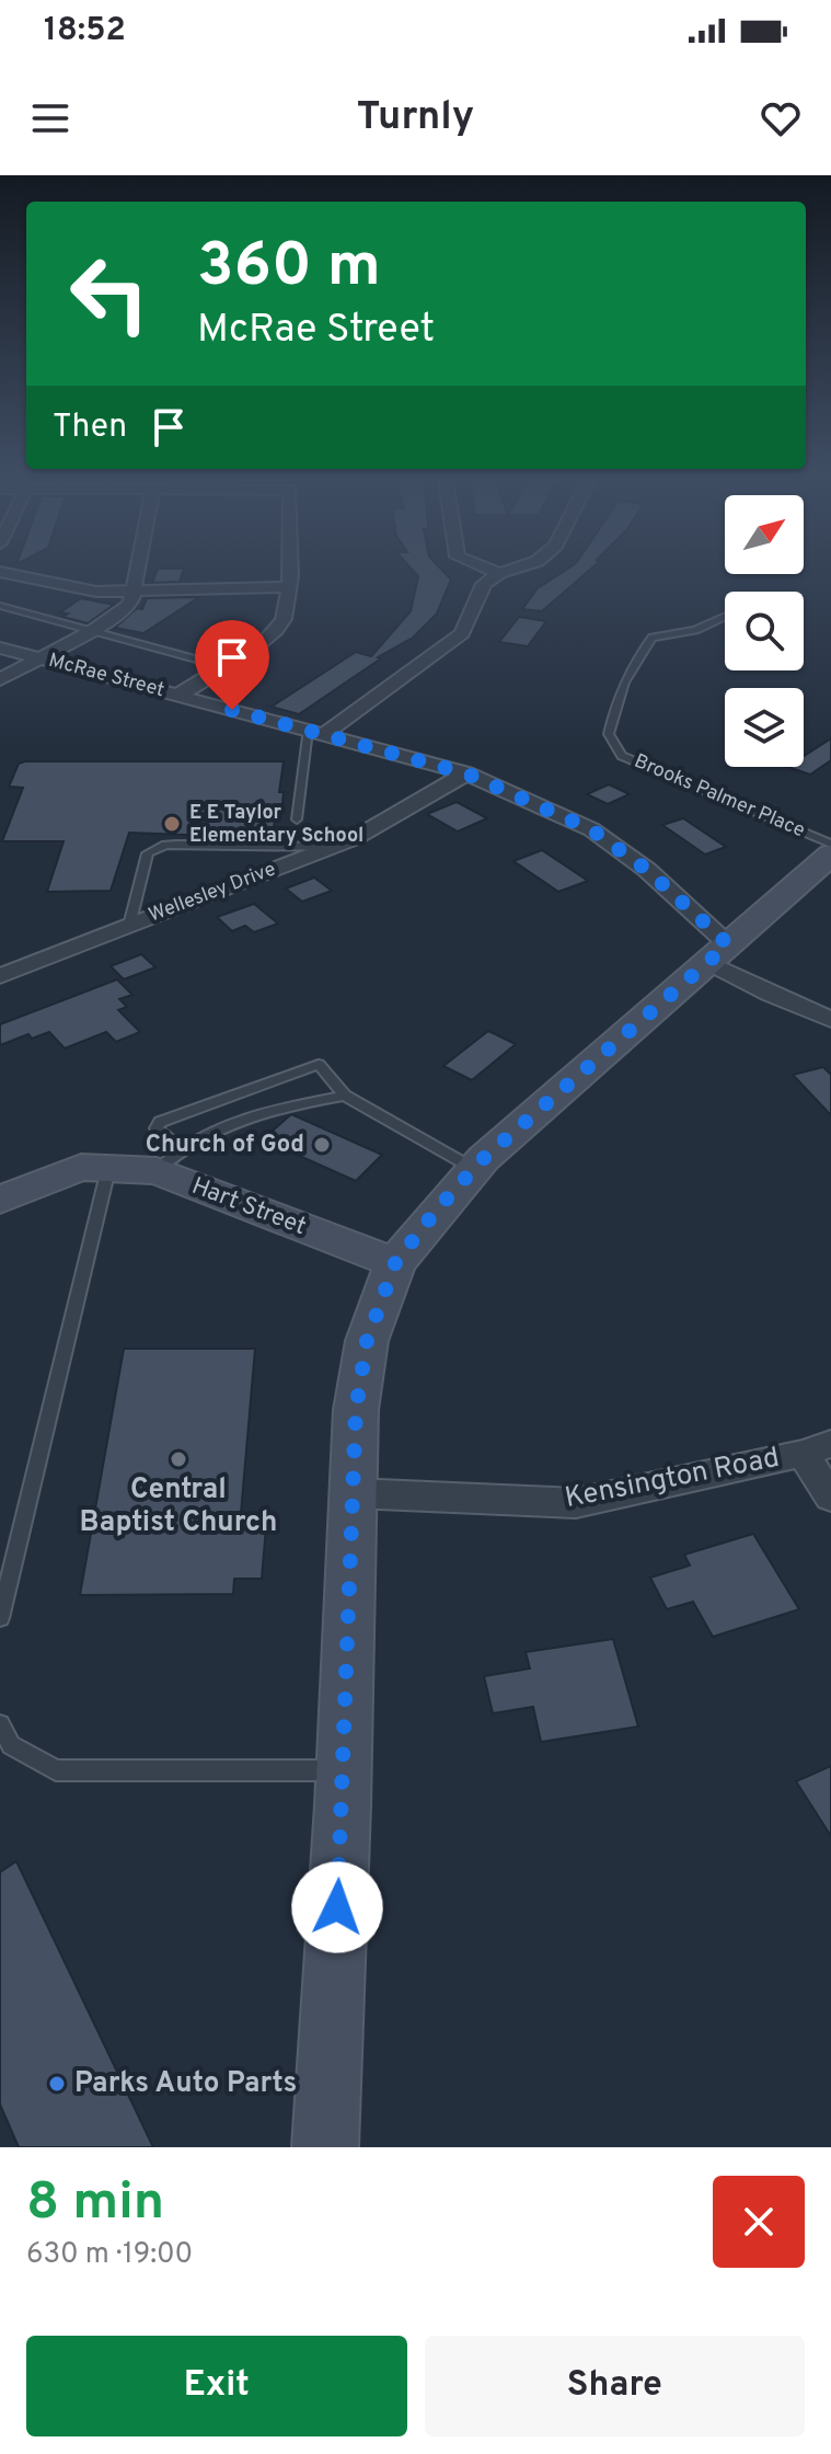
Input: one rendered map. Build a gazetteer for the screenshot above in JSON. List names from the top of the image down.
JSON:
{
  "streets": {
    "street": [
      "McRae Street",
      "Wellesley Drive",
      "Hart Street",
      "Kensington Road"
    ],
    "lane": ["Brooks Palmer Place"]
  },
  "crossings": [
    ["McRae Street", "Wellesley Drive"]
  ],
  "places": [
    "E E Taylor Elementary School",
    "Church of God",
    "Central Baptist Church",
    "Parks Auto Parts"
  ],
  "north": "top right",
  "page": {
    "status": "18:52",
    "header": "Turnly",
    "turn": ["360 m", "McRae Street"],
    "then": "Then",
    "heading": ["8 min", "630 m · 19:00"],
    "buttons": ["Exit", "Share"]
  }
}
